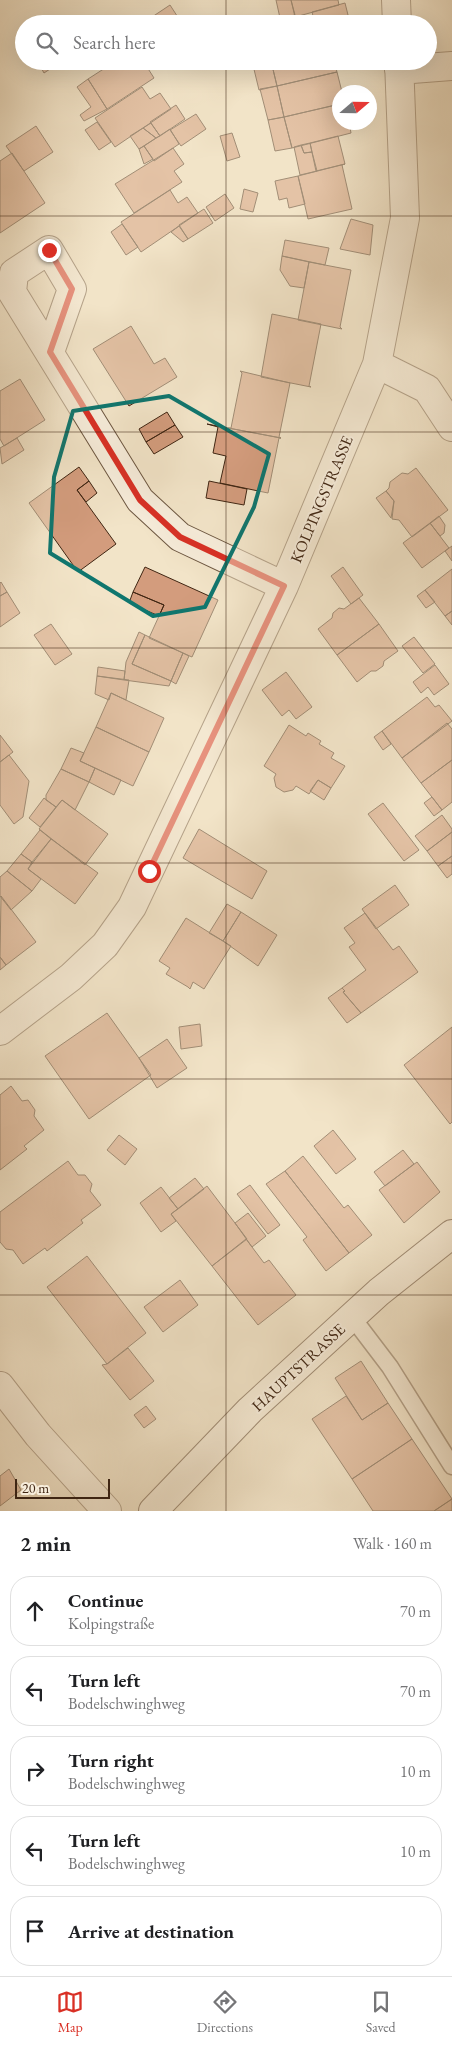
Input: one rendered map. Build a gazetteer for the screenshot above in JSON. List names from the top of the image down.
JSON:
{
  "streets": {
    "street": ["KOLPINGSTRASSE", "HAUPTSTRASSE"]
  },
  "scale_bar": "20 m",
  "north": "right",
  "page": {
    "search": "Search here",
    "scale": "20 m",
    "heading": ["2 min", "Walk · 160 m"],
    "list": [
      ["Continue", "Kolpingstraße", "70 m"],
      ["Turn left", "Bodelschwinghweg", "70 m"],
      ["Turn right", "Bodelschwinghweg", "10 m"],
      ["Turn left", "Bodelschwinghweg", "10 m"],
      "Arrive at destination"
    ],
    "nav": ["Map", "Directions", "Saved"]
  }
}
